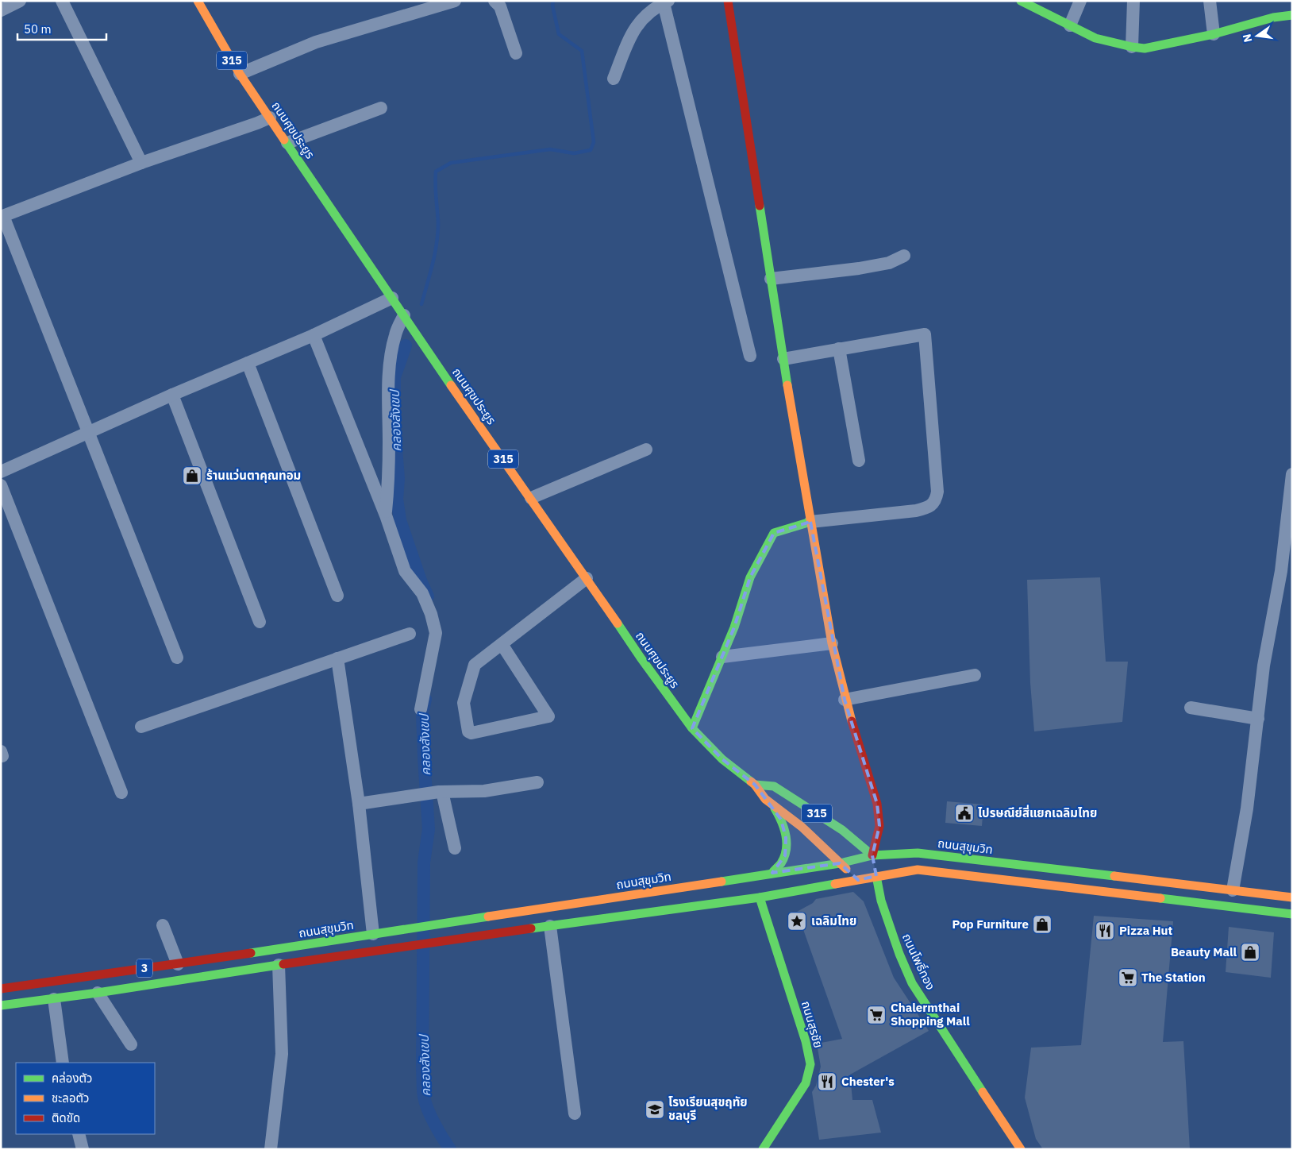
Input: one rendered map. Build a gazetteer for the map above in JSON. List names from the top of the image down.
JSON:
{
  "streets": {
    "main road": [
      "315",
      "ถนนศุขประยูร",
      "ถนนสุขุมวิท",
      "ถนนโพธิ์ทอง",
      "3",
      "ถนนสุรชัย"
    ]
  },
  "crossings": [
    ["315", "ถนนศุขประยูร"],
    ["315", "ถนนสุขุมวิท"],
    ["315", "ถนนโพธิ์ทอง"],
    ["ถนนศุขประยูร", "ถนนสุขุมวิท"],
    ["ถนนสุขุมวิท", "ถนนโพธิ์ทอง"],
    ["ถนนสุขุมวิท", "ถนนสุรชัย"]
  ],
  "water": ["คลองสังเขป"],
  "places": {
    "shop": ["ร้านแว่นตาคุณทอม", "Pop Furniture", "Beauty Mall"],
    "public building": ["ไปรษณีย์สี่แยกเฉลิมไทย"],
    "place": ["เฉลิมไทย"],
    "restaurant": ["Pizza Hut", "Chester's"],
    "supermarket": ["The Station", "Chalermthai Shopping Mall"],
    "school or university": ["โรงเรียนสุขฤทัย ชลบุรี"]
  },
  "legend": ["คล่องตัว", "ชะลอตัว", "ติดขัด"],
  "scale_bar": "50 m",
  "north": "left"
}
